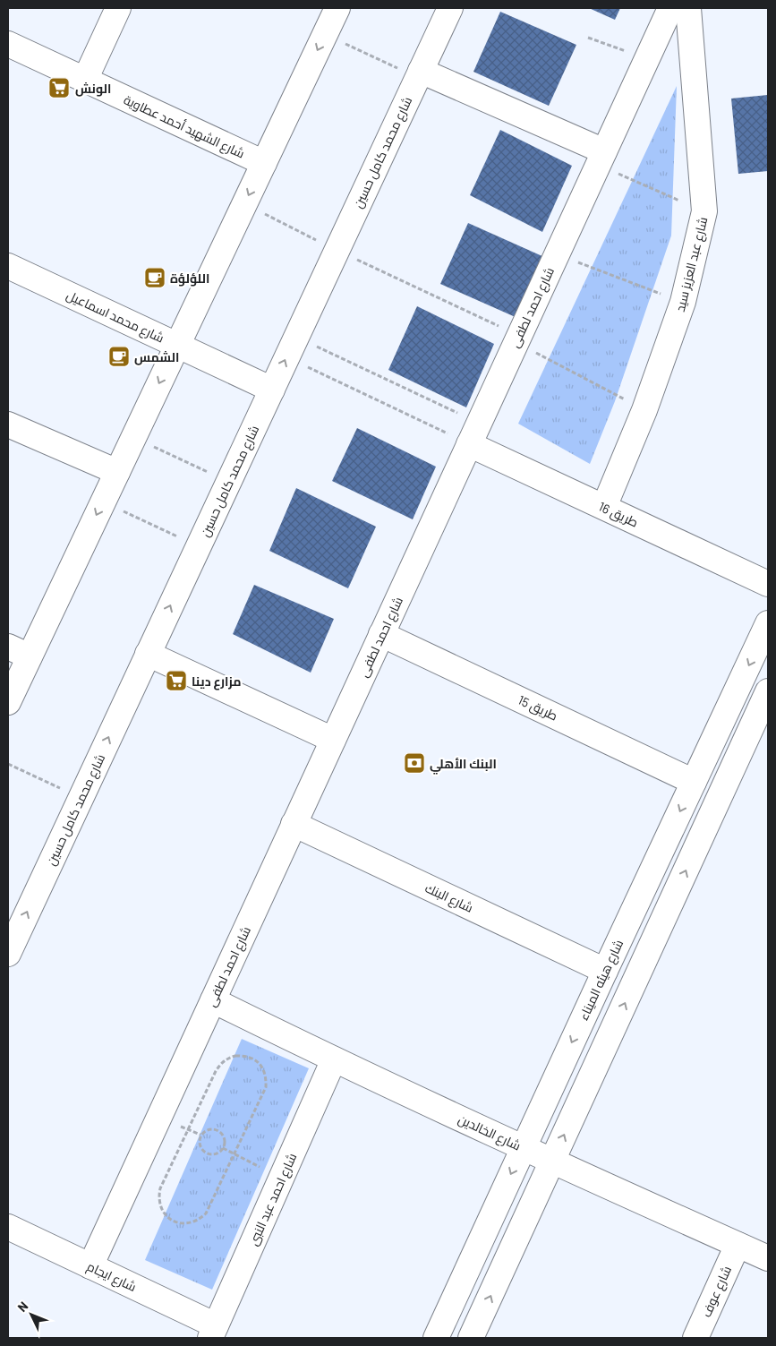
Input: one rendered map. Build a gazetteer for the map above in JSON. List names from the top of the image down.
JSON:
{
  "streets": {
    "street": [
      "شارع الشهيد أحمد عطاوية",
      "شارع محمد كامل حسين",
      "شارع عبد العزيز سيد",
      "شارع احمد لطفى",
      "شارع محمد اسماعيل",
      "طريق 16",
      "طريق 15",
      "شارع البنك",
      "شارع هيئه الميناء",
      "شارع الخالدين",
      "شارع احمد عبد النبى",
      "شارع ايجام",
      "شارع عوف"
    ]
  },
  "crossings": [
    ["شارع محمد كامل حسين", "شارع محمد اسماعيل"],
    ["شارع عبد العزيز سيد", "طريق 16"],
    ["شارع احمد لطفى", "طريق 16"],
    ["شارع احمد لطفى", "طريق 15"],
    ["شارع احمد لطفى", "شارع البنك"],
    ["شارع احمد لطفى", "شارع الخالدين"],
    ["شارع احمد لطفى", "شارع ايجام"],
    ["طريق 15", "شارع هيئه الميناء"],
    ["شارع البنك", "شارع هيئه الميناء"],
    ["شارع هيئه الميناء", "شارع الخالدين"],
    ["شارع الخالدين", "شارع احمد عبد النبى"],
    ["شارع الخالدين", "شارع عوف"],
    ["شارع احمد عبد النبى", "شارع ايجام"]
  ],
  "places": {
    "supermarket": ["الونش", "مزارع دينا"],
    "cafe": ["اللؤلؤة", "الشمس"],
    "bank": ["البنك الأهلي"]
  },
  "north": "top left"
}
